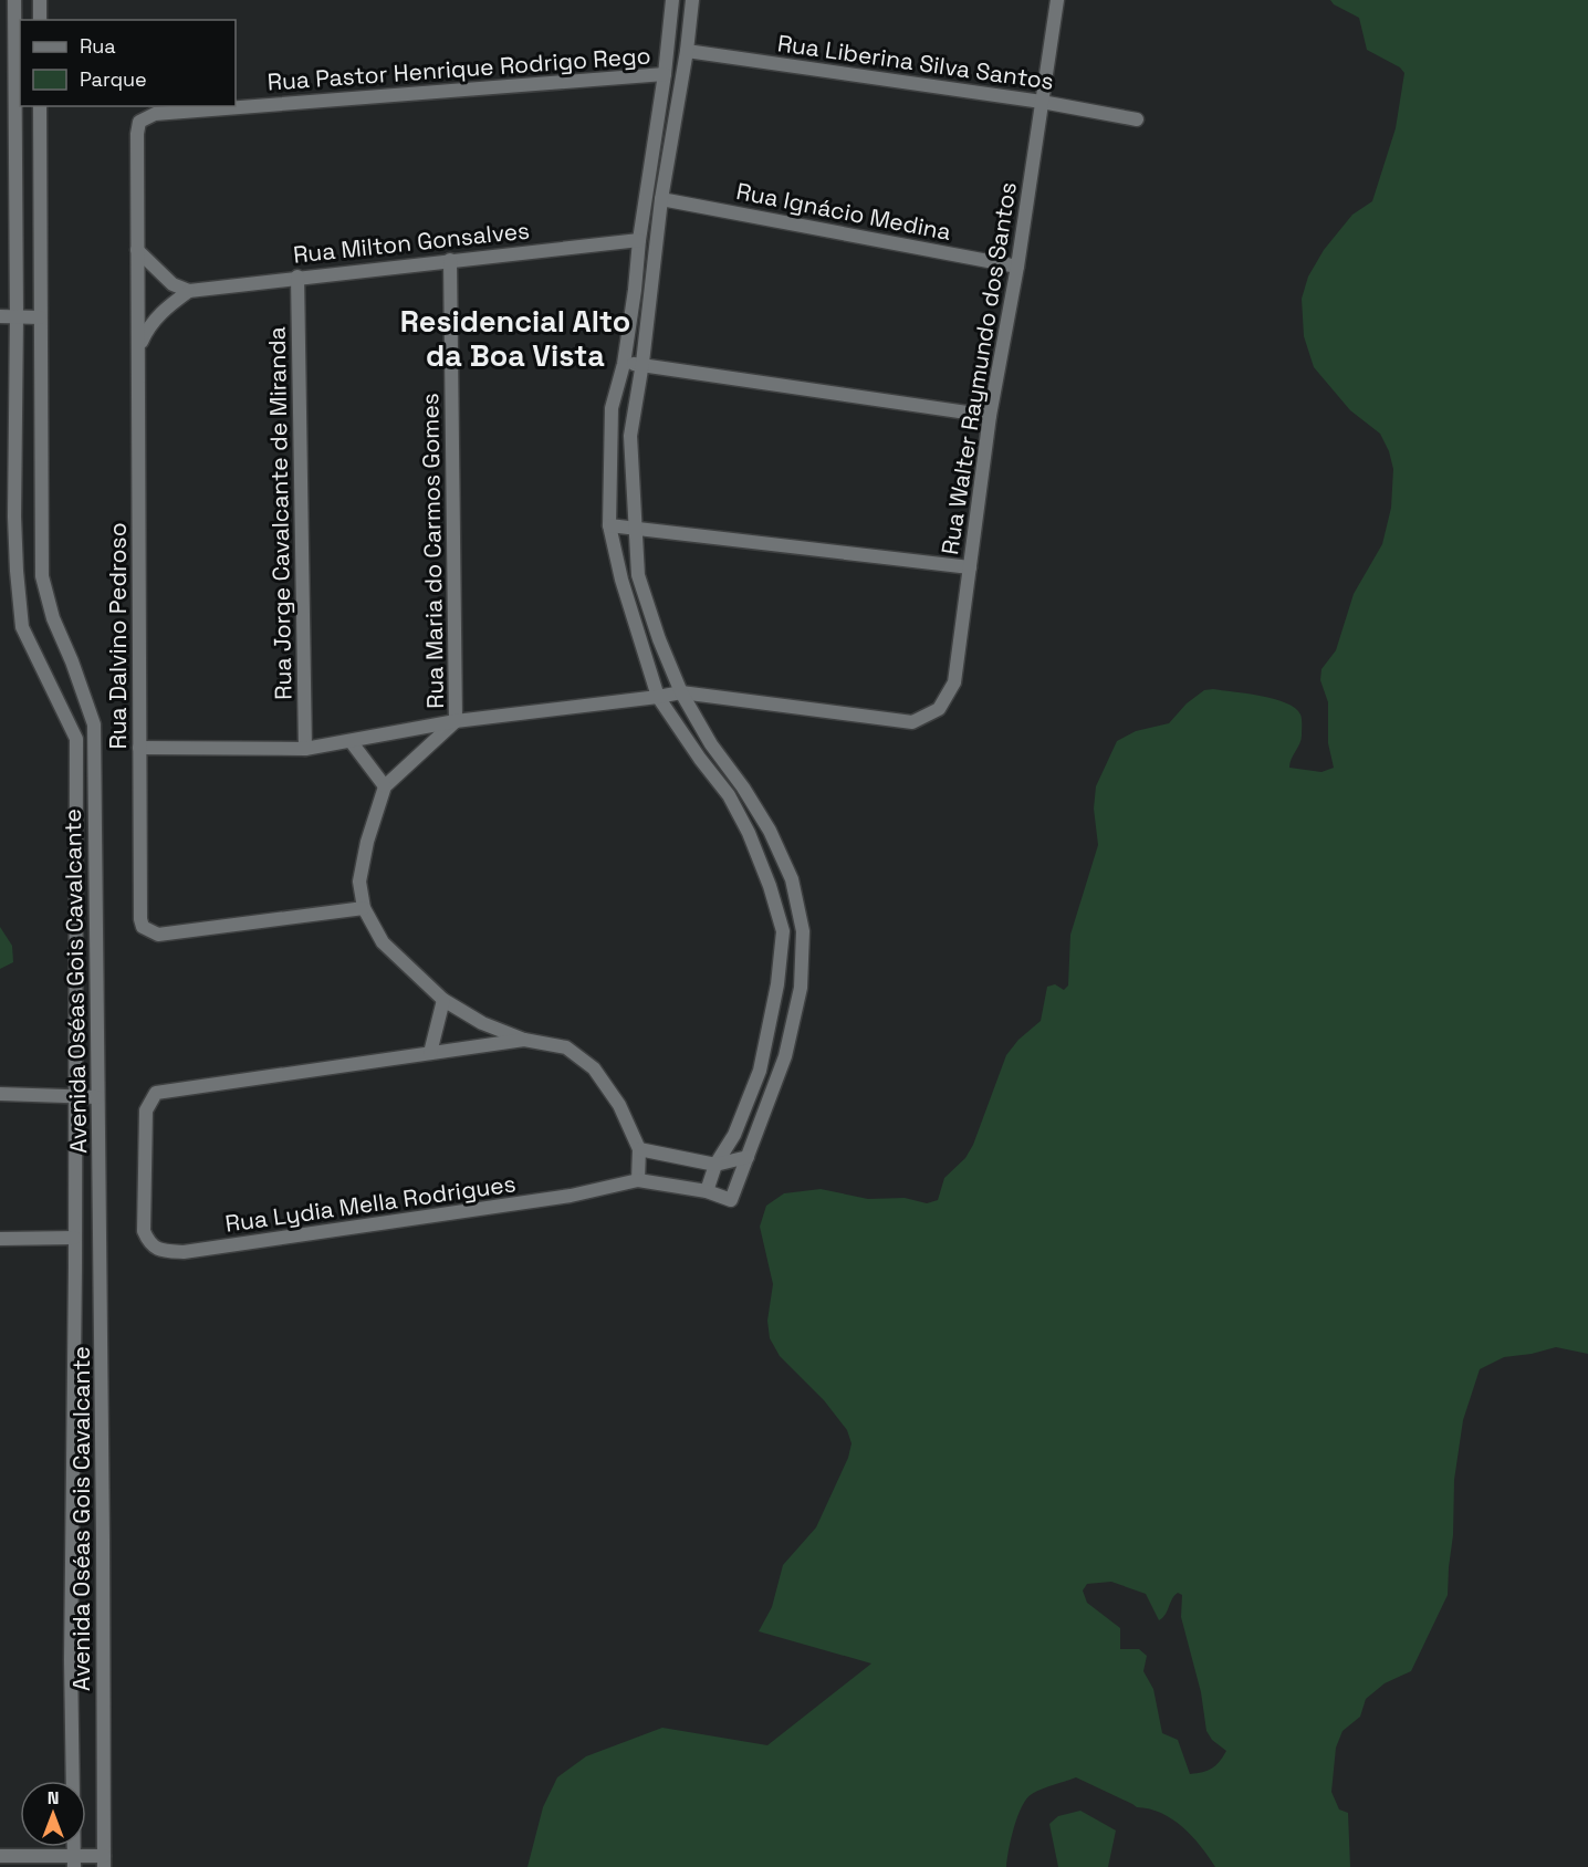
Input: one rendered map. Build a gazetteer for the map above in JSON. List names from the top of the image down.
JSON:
{
  "streets": {
    "street": [
      "Rua Liberina Silva Santos",
      "Rua Pastor Henrique Rodrigo Rego",
      "Rua Ignácio Medina",
      "Rua Milton Gonsalves",
      "Rua Walter Raymundo dos Santos",
      "Rua Jorge Cavalcante de Miranda",
      "Rua Maria do Carmos Gomes",
      "Rua Dalvino Pedroso",
      "Avenida Oséas Gois Cavalcante",
      "Rua Lydia Mella Rodrigues"
    ]
  },
  "crossings": [
    ["Rua Liberina Silva Santos", "Rua Walter Raymundo dos Santos"],
    ["Rua Pastor Henrique Rodrigo Rego", "Rua Dalvino Pedroso"],
    ["Rua Ignácio Medina", "Rua Walter Raymundo dos Santos"],
    ["Rua Milton Gonsalves", "Rua Jorge Cavalcante de Miranda"],
    ["Rua Milton Gonsalves", "Rua Maria do Carmos Gomes"],
    ["Rua Milton Gonsalves", "Rua Dalvino Pedroso"]
  ],
  "districts": ["Residencial Alto da Boa Vista"],
  "legend": ["Rua", "Parque"],
  "north": "top"
}
